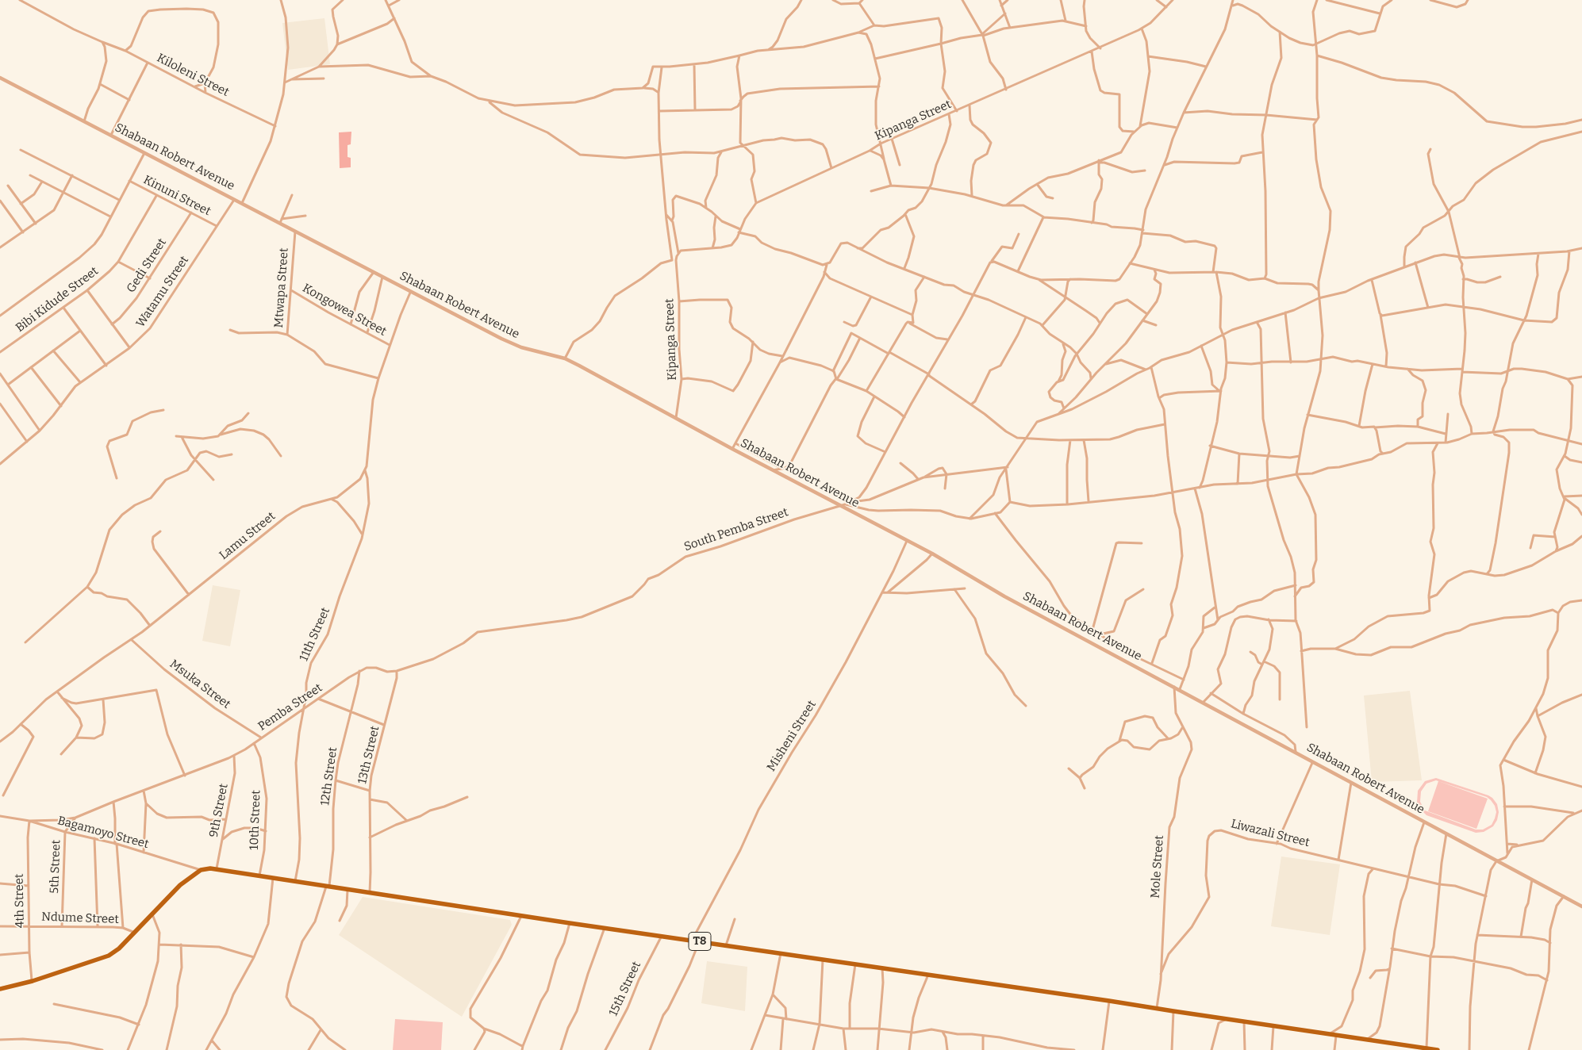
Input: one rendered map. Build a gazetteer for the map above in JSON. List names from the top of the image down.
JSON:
{
  "streets": {
    "highway": ["T8"],
    "street": [
      "Kiloleni Street",
      "Kipanga Street",
      "Shabaan Robert Avenue",
      "Kinuni Street",
      "Gedi Street",
      "Mtwapa Street",
      "Watamu Street",
      "Bibi Kidude Street",
      "Kongowea Street",
      "South Pemba Street",
      "Lamu Street",
      "11th Street",
      "Msuka Street",
      "Pemba Street",
      "Misheni Street",
      "13th Street",
      "12th Street",
      "9th Street",
      "10th Street",
      "Bagamoyo Street",
      "Liwazali Street",
      "5th Street",
      "Mole Street",
      "4th Street",
      "Ndume Street",
      "15th Street"
    ]
  },
  "crossings": [
    ["Kipanga Street", "Shabaan Robert Avenue"],
    ["Shabaan Robert Avenue", "Mtwapa Street"],
    ["Shabaan Robert Avenue", "Watamu Street"],
    ["Shabaan Robert Avenue", "South Pemba Street"],
    ["Shabaan Robert Avenue", "Lamu Street"],
    ["Shabaan Robert Avenue", "Misheni Street"],
    ["Shabaan Robert Avenue", "Mole Street"],
    ["Kinuni Street", "Gedi Street"],
    ["Kinuni Street", "Watamu Street"],
    ["Kinuni Street", "Bibi Kidude Street"],
    ["Mtwapa Street", "Kongowea Street"],
    ["Kongowea Street", "Lamu Street"],
    ["South Pemba Street", "Pemba Street"],
    ["Lamu Street", "11th Street"],
    ["Lamu Street", "Msuka Street"],
    ["11th Street", "Pemba Street"],
    ["11th Street", "T8"],
    ["Msuka Street", "Pemba Street"],
    ["Pemba Street", "13th Street"],
    ["Pemba Street", "12th Street"],
    ["Pemba Street", "9th Street"],
    ["Pemba Street", "10th Street"],
    ["Pemba Street", "Bagamoyo Street"],
    ["Pemba Street", "4th Street"],
    ["Misheni Street", "T8"],
    ["13th Street", "T8"],
    ["12th Street", "T8"],
    ["9th Street", "T8"],
    ["10th Street", "T8"],
    ["Bagamoyo Street", "5th Street"],
    ["Bagamoyo Street", "4th Street"],
    ["Bagamoyo Street", "T8"],
    ["Liwazali Street", "Mole Street"],
    ["5th Street", "Ndume Street"],
    ["Mole Street", "T8"],
    ["4th Street", "Ndume Street"],
    ["T8", "15th Street"]
  ]
}
